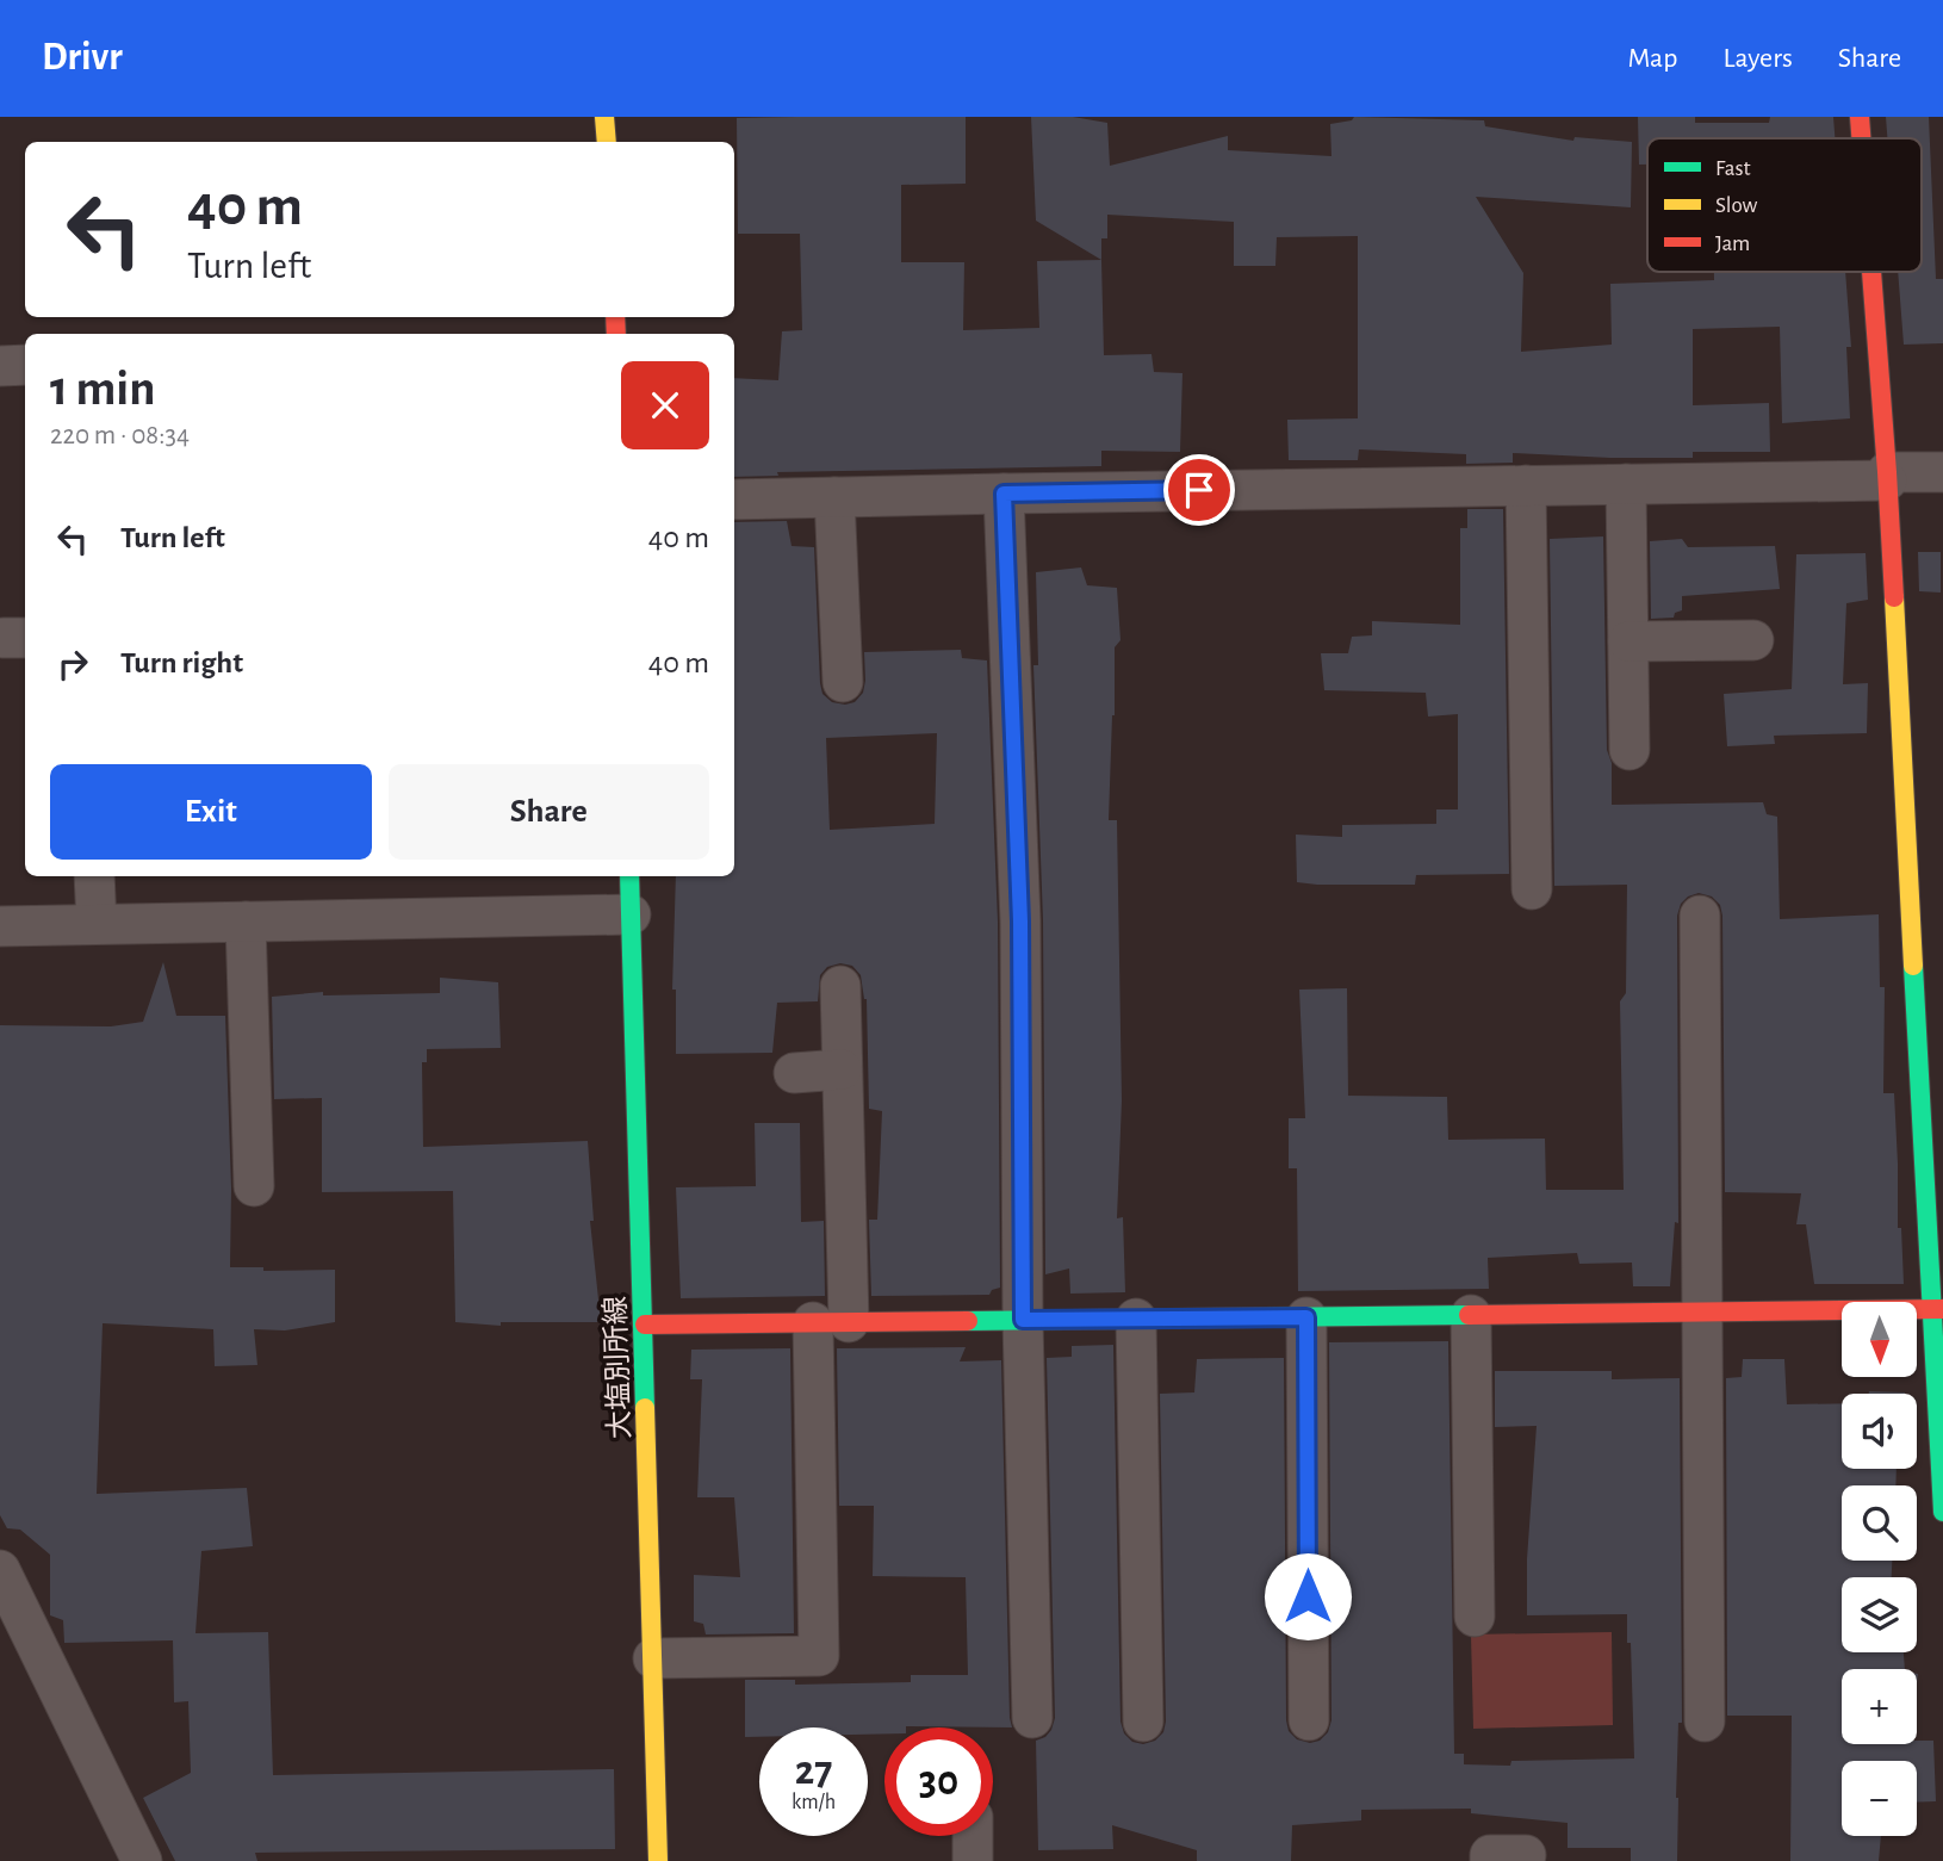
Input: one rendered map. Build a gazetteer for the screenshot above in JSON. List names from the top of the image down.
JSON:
{
  "streets": {
    "street": ["大塩別所線"]
  },
  "legend": ["Fast", "Slow", "Jam"],
  "north": "bottom",
  "page": {
    "header": "Drivr",
    "nav": ["Map", "Layers", "Share"],
    "turn": ["40 m", "Turn left"],
    "heading": ["1 min", "220 m · 08:34"],
    "list": [
      {
        "name": "Turn left",
        "value": "40 m"
      },
      {
        "name": "Turn right",
        "value": "40 m"
      }
    ],
    "buttons": ["Exit", "Share"],
    "map_buttons": ["+", "−"],
    "speed": "27 km/h",
    "limit": "30"
  }
}
